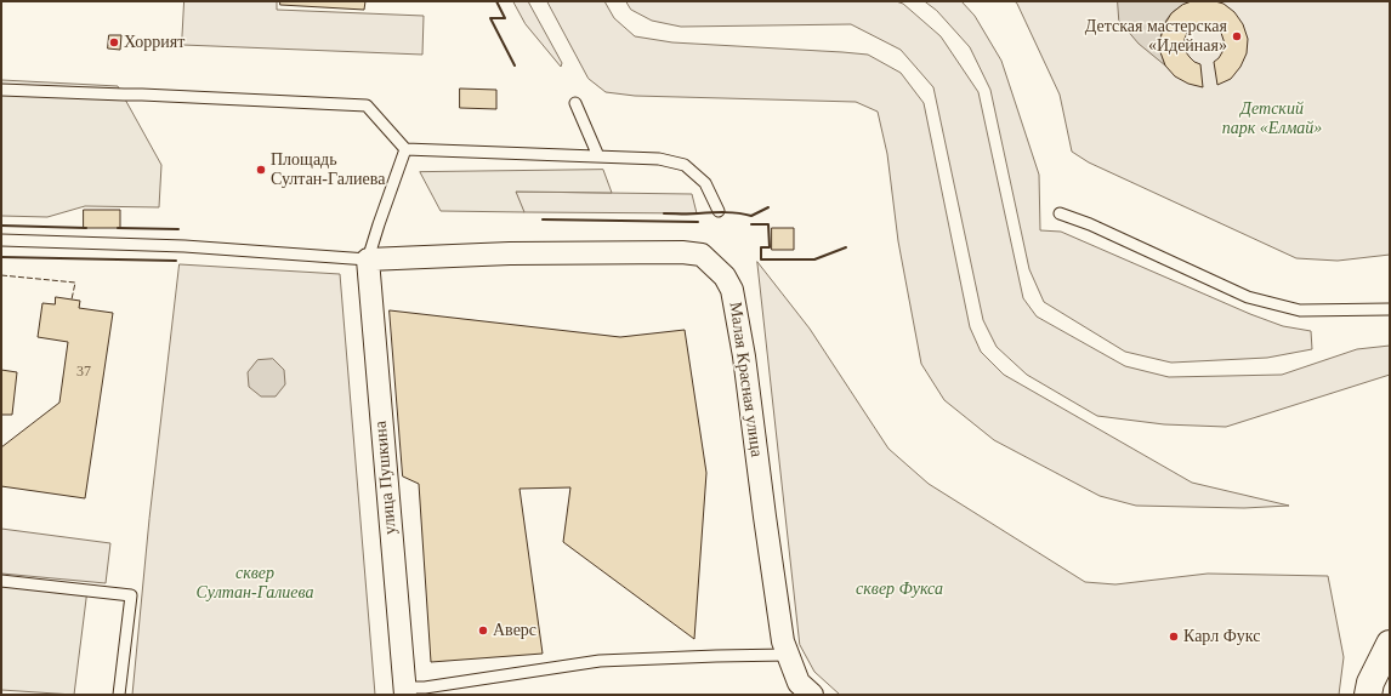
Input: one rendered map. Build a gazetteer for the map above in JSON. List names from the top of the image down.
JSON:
{
  "streets": {
    "street": ["Малая Красная улица", "улица Пушкина"]
  },
  "crossings": [
    ["Малая Красная улица", "улица Пушкина"]
  ],
  "parks": ["Детский парк «Елмай»", "сквер Султан-Галиева", "cквер Фукса"],
  "places": [
    "Детская мастерская «Идейная»",
    "Хоррият",
    "Площадь Султан-Галиева",
    "Аверс",
    "Карл Фукс"
  ],
  "house_numbers": ["37"]
}
